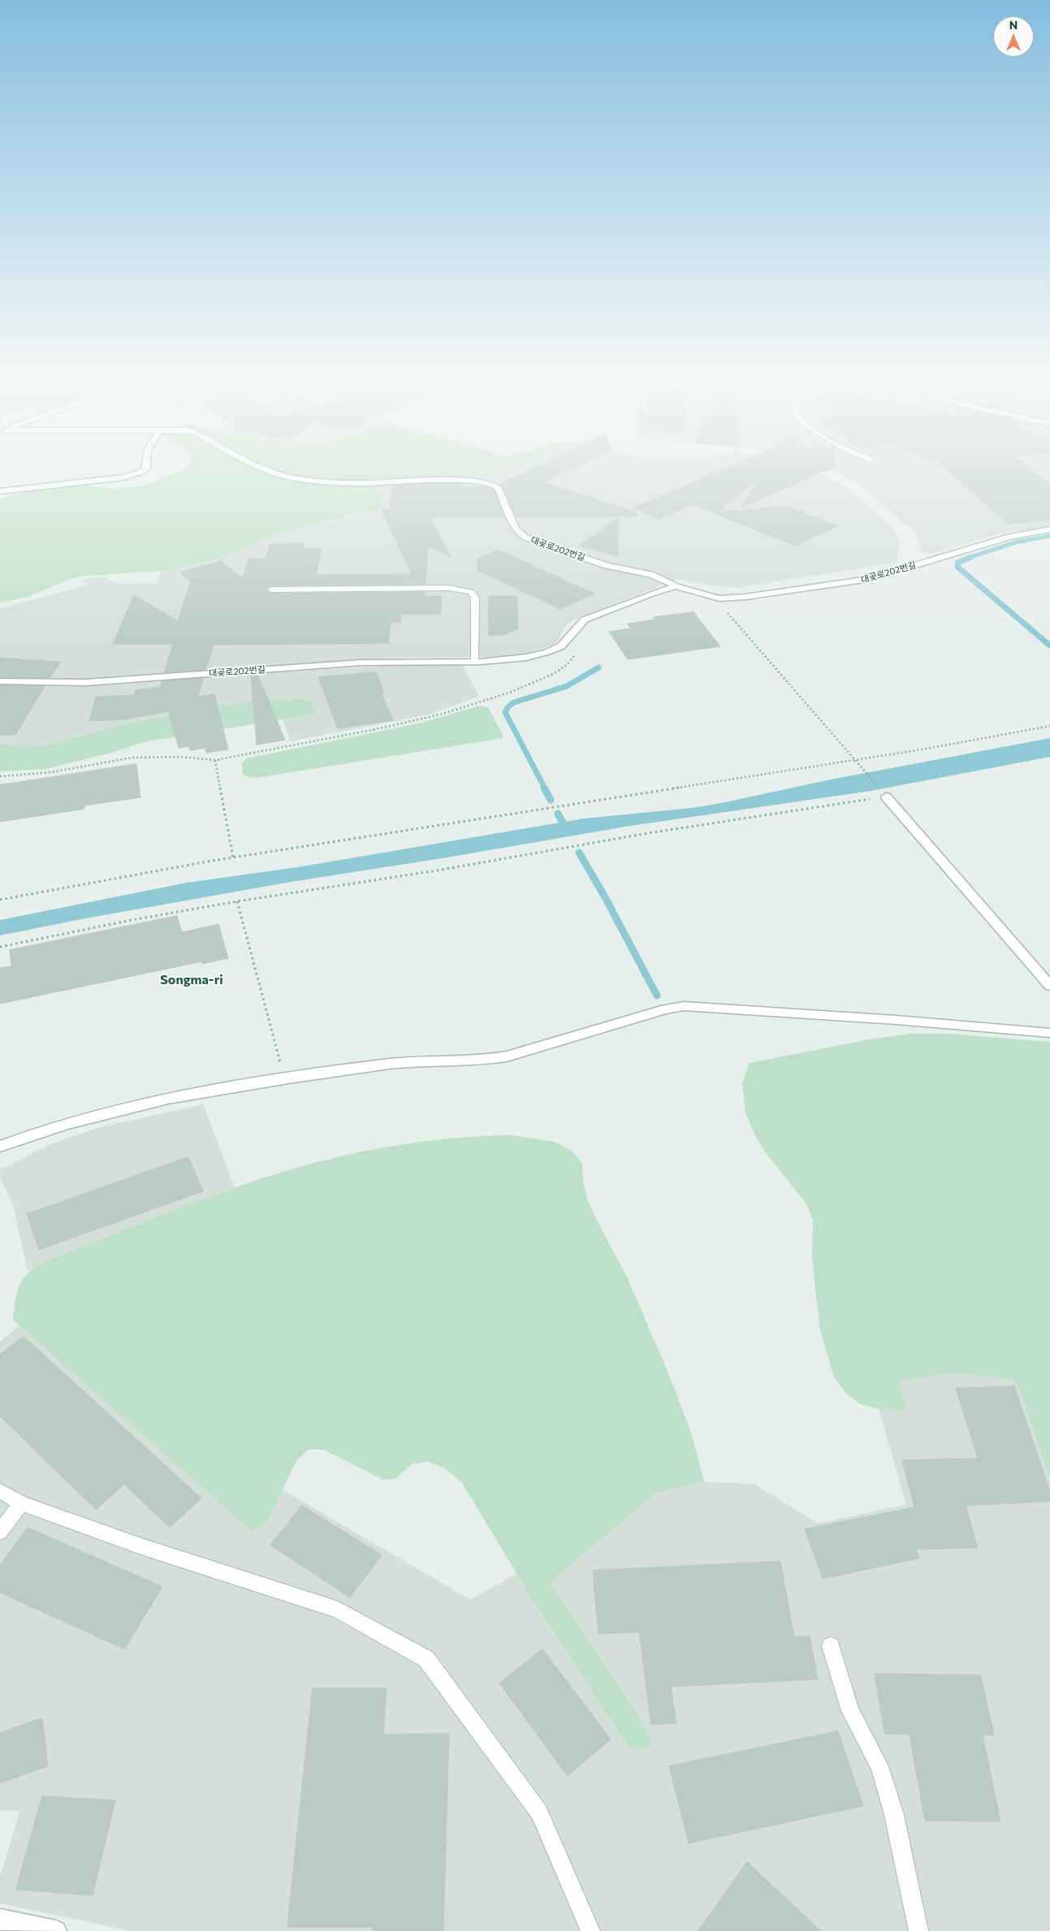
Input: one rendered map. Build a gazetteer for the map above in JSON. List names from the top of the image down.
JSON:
{
  "streets": {
    "street": ["대곶로202번길"]
  },
  "districts": ["Songma-ri"],
  "north": "top"
}
